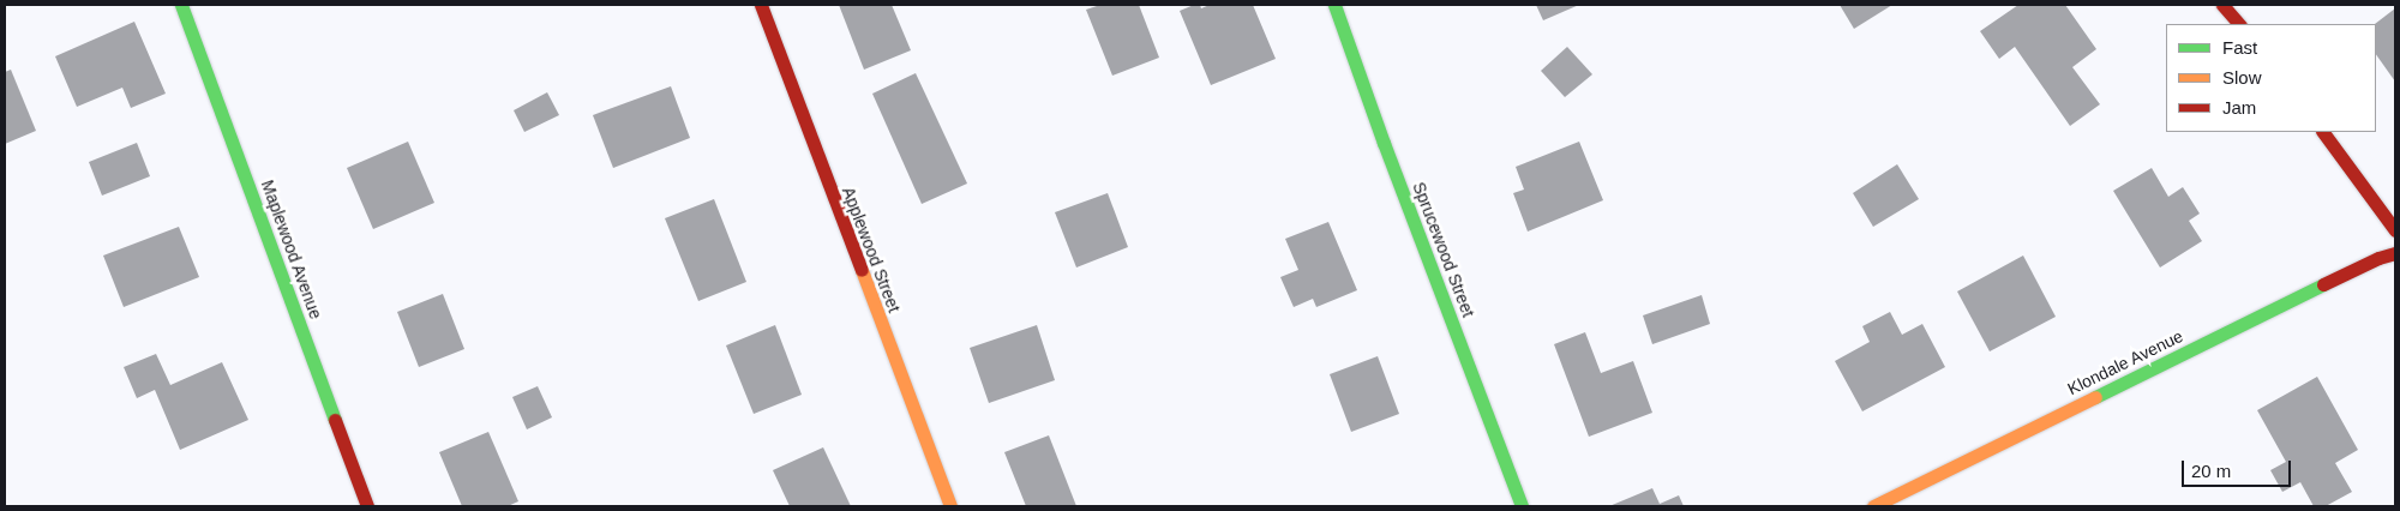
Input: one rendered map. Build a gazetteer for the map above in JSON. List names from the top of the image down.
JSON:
{
  "streets": {
    "street": [
      "Maplewood Avenue",
      "Applewood Street",
      "Sprucewood Street",
      "Klondale Avenue"
    ]
  },
  "legend": ["Fast", "Slow", "Jam"],
  "scale_bar": "20 m"
}
